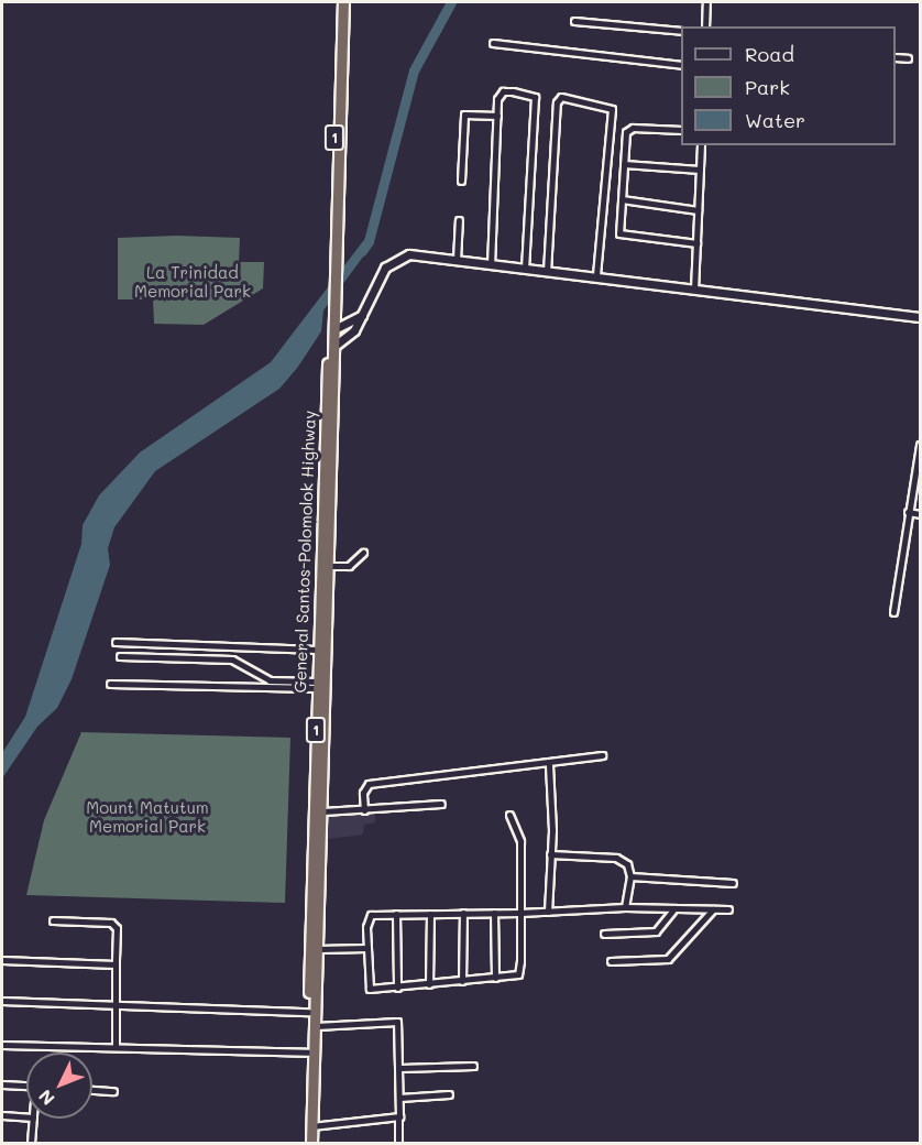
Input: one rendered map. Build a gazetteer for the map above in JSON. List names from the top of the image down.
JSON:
{
  "streets": {
    "highway": ["1", "General Santos-Polomolok Highway"]
  },
  "crossings": [
    ["1", "General Santos-Polomolok Highway"]
  ],
  "parks": ["La Trinidad Memorial Park", "Mount Matutum Memorial Park"],
  "legend": ["Road", "Park", "Water"],
  "north": "bottom left"
}
